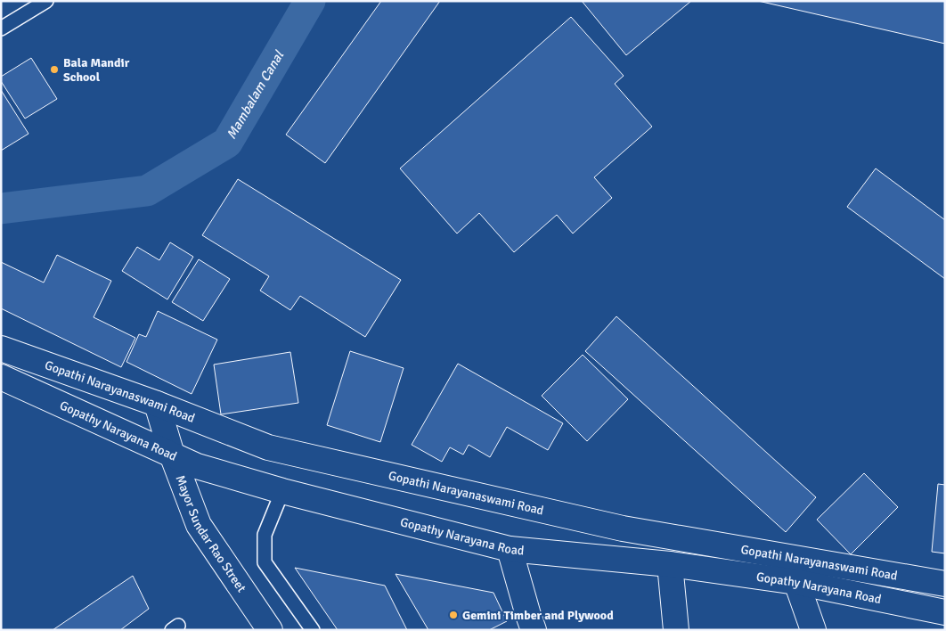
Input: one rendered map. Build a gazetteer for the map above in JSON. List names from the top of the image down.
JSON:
{
  "streets": {
    "main road": ["Gopathi Narayanaswami Road", "Gopathy Narayana Road", "Mayor Sundar Rao Street"]
  },
  "crossings": [
    ["Gopathi Narayanaswami Road", "Mayor Sundar Rao Street"],
    ["Gopathy Narayana Road", "Mayor Sundar Rao Street"]
  ],
  "water": ["Mambalam Canal"],
  "places": ["Bala Mandir School", "Gemini Timber and Plywood"]
}
